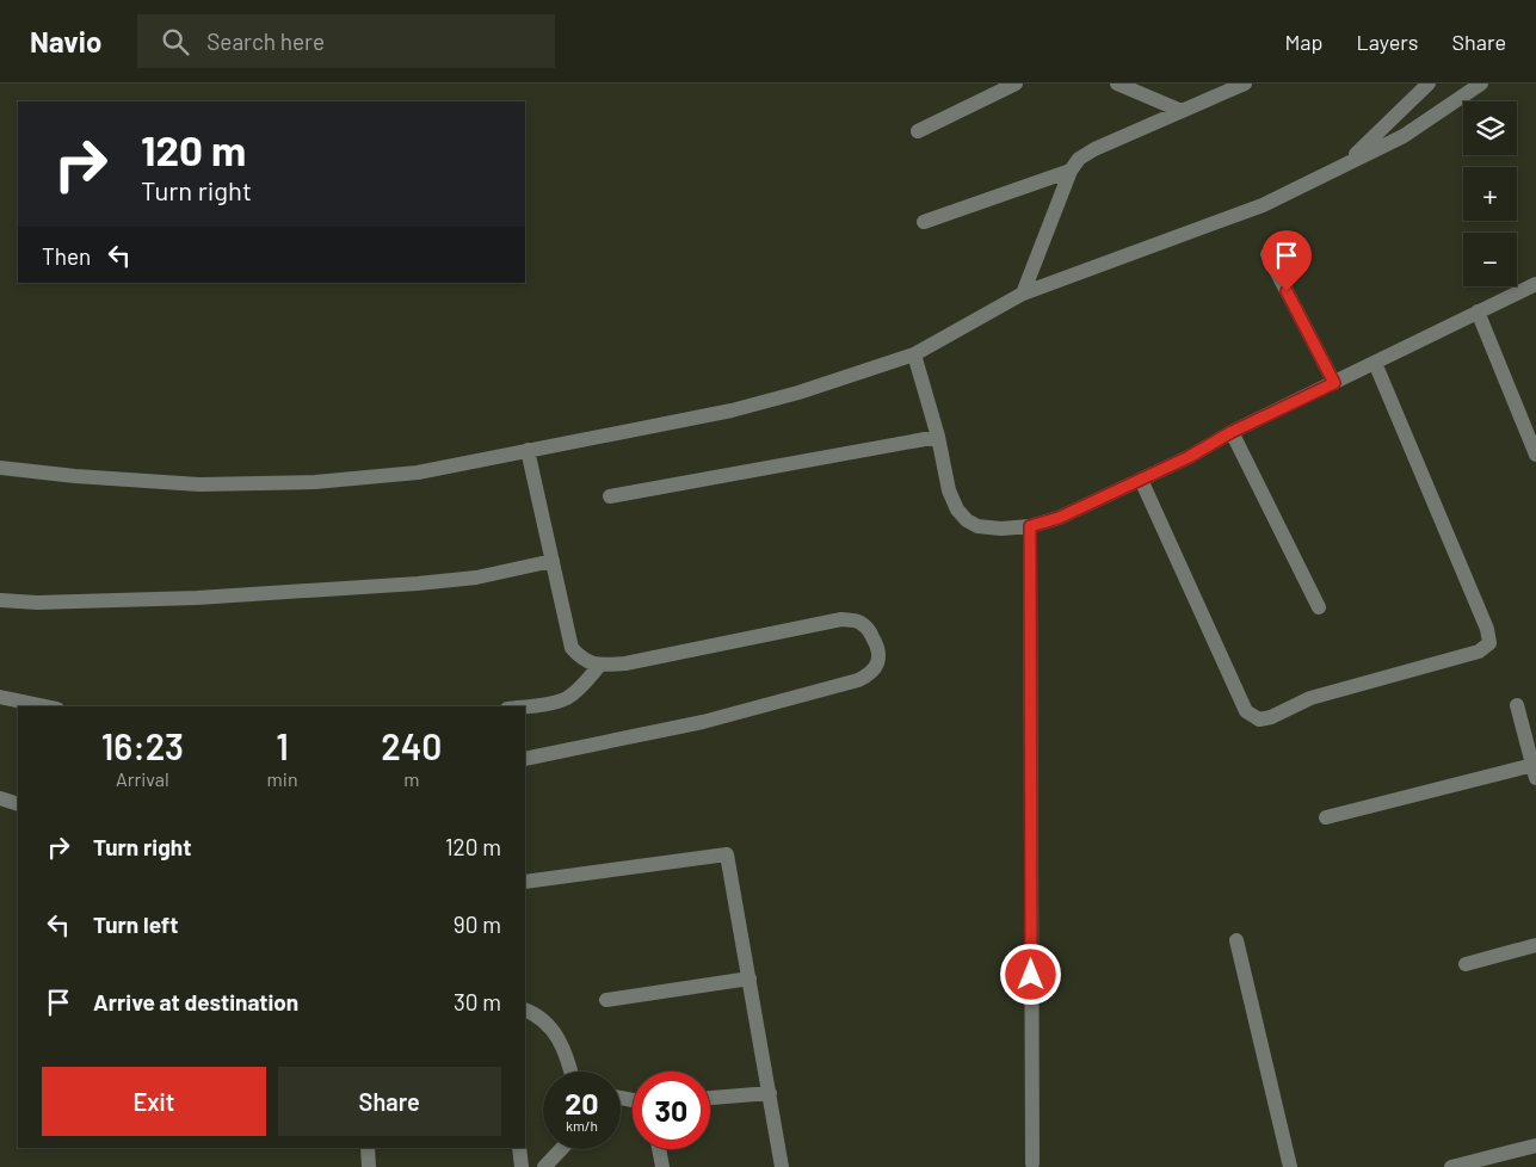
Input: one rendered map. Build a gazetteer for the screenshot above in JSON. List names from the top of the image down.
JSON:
{
  "page": {
    "header": "Navio",
    "search": "Search here",
    "nav": ["Map", "Layers", "Share"],
    "map_buttons": ["+", "−"],
    "turn": ["120 m", "Turn right"],
    "then": "Then",
    "eta": [
      "16:23",
      "Arrival",
      "1",
      "min",
      "240",
      "m"
    ],
    "list": [
      {
        "name": "Turn right",
        "value": "120 m"
      },
      {
        "name": "Turn left",
        "value": "90 m"
      },
      {
        "name": "Arrive at destination",
        "value": "30 m"
      }
    ],
    "buttons": ["Exit", "Share"],
    "speed": "20 km/h",
    "limit": "30"
  }
}
